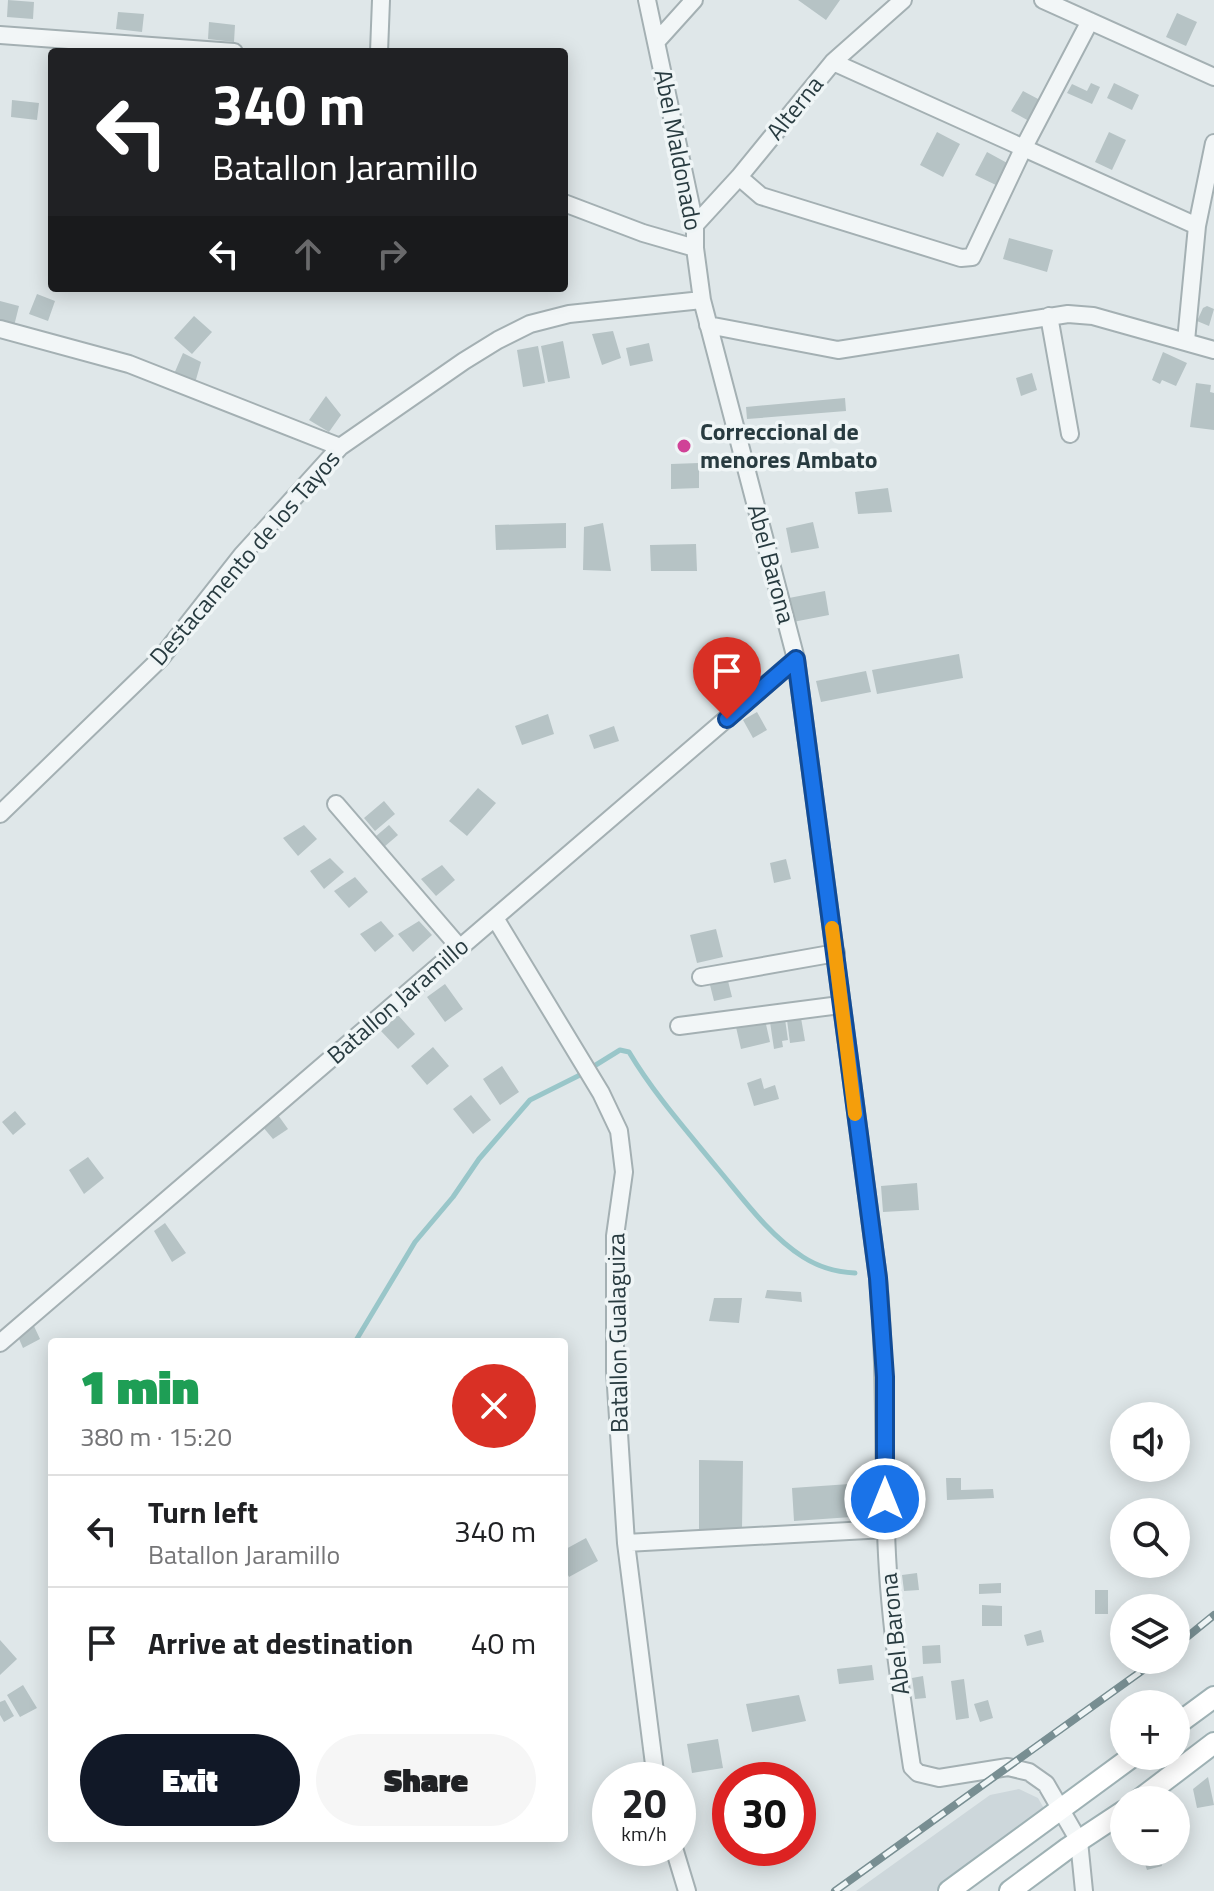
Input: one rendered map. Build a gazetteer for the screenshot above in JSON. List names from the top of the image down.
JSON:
{
  "streets": {
    "street": [
      "Alterna",
      "Abel Maldonado",
      "Destacamento de los Tayos",
      "Abel Barona",
      "Batallon Jaramillo",
      "Batallon Gualaguiza"
    ]
  },
  "crossings": [
    ["Alterna", "Abel Maldonado"],
    ["Abel Maldonado", "Destacamento de los Tayos"],
    ["Abel Maldonado", "Abel Barona"],
    ["Destacamento de los Tayos", "Abel Barona"],
    ["Abel Barona", "Batallon Jaramillo"],
    ["Batallon Jaramillo", "Batallon Gualaguiza"]
  ],
  "places": ["Correccional de menores Ambato"],
  "page": {
    "turn": ["340 m", "Batallon Jaramillo"],
    "heading": ["1 min", "380 m · 15:20"],
    "map_buttons": ["+", "−"],
    "list": [
      {
        "name": "Turn left",
        "note": "Batallon Jaramillo",
        "value": "340 m"
      },
      {
        "name": "Arrive at destination",
        "value": "40 m"
      }
    ],
    "buttons": ["Exit", "Share"],
    "speed": "20 km/h",
    "limit": "30"
  }
}
